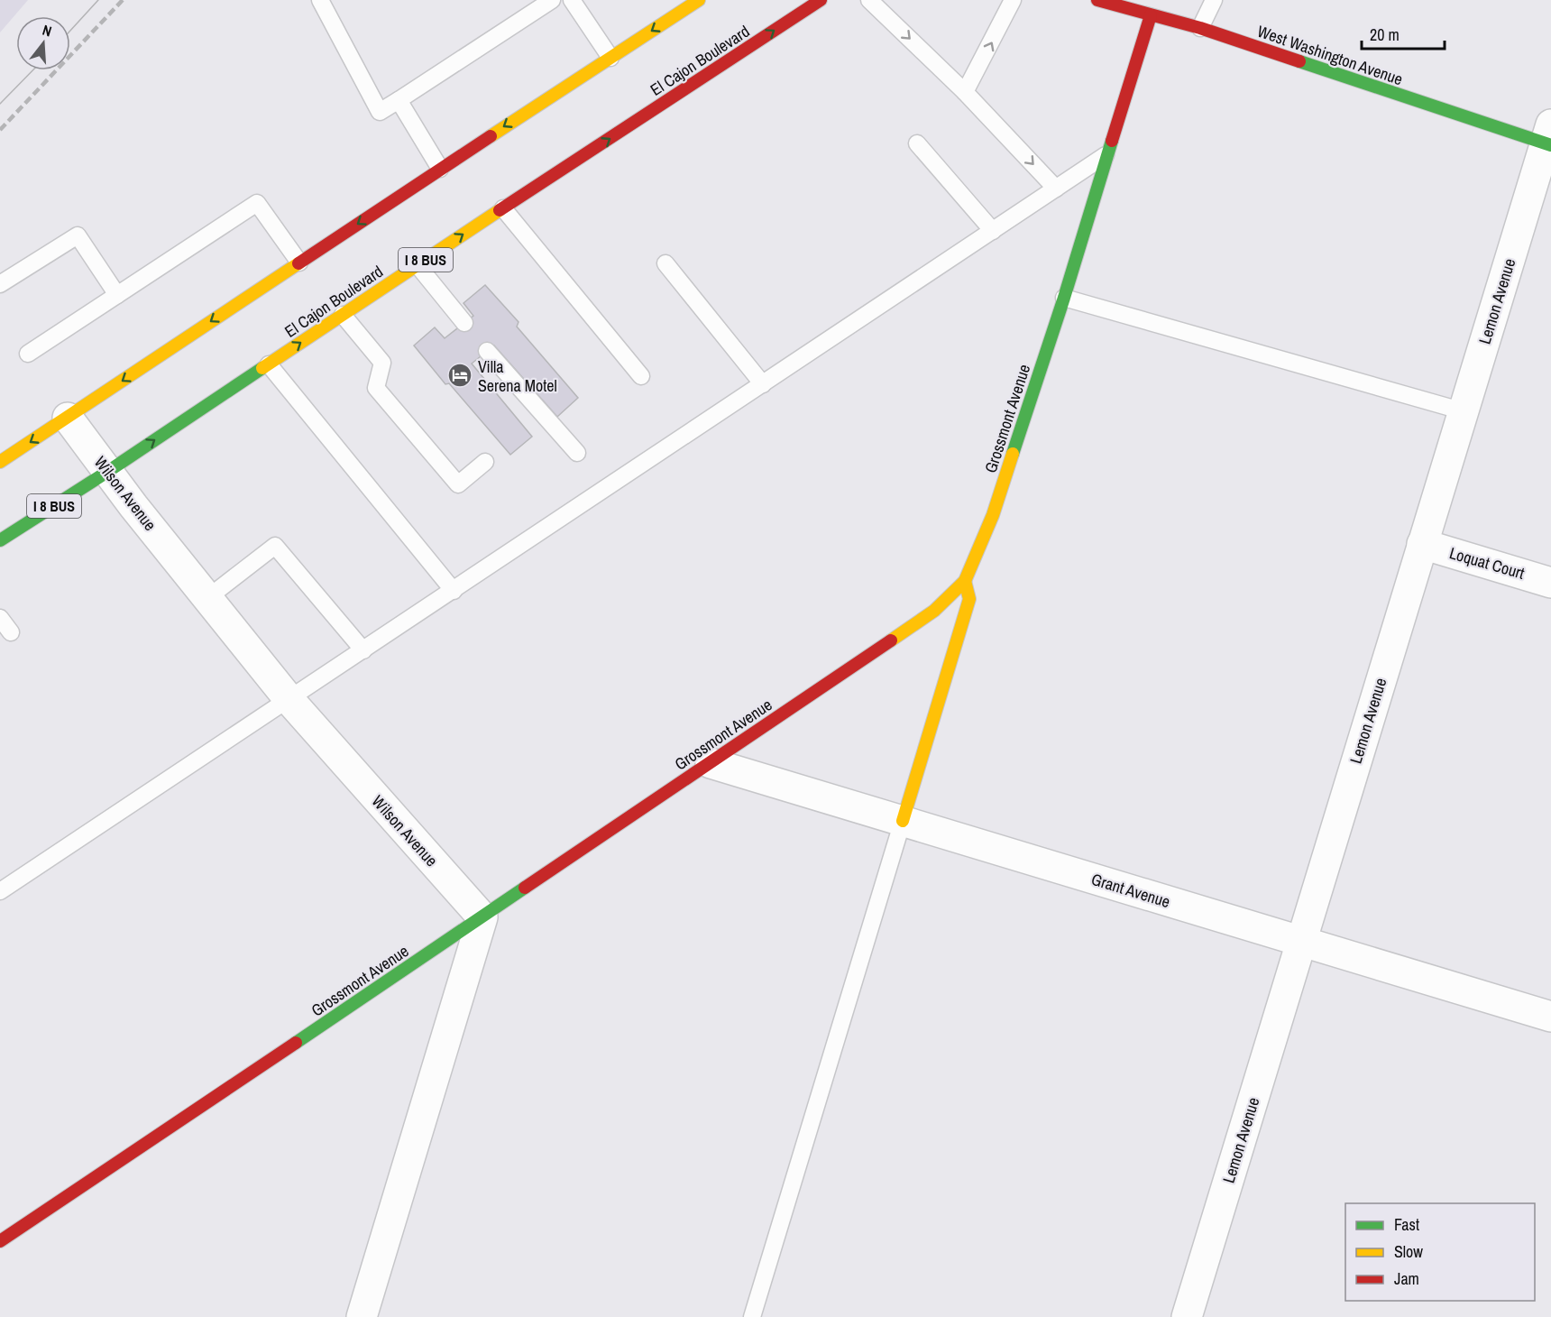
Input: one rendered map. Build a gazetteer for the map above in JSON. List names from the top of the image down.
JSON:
{
  "streets": {
    "main road": [
      "West Washington Avenue",
      "El Cajon Boulevard",
      "I 8 BUS",
      "Grossmont Avenue"
    ],
    "street": [
      "Lemon Avenue",
      "Wilson Avenue",
      "Loquat Court",
      "Grant Avenue"
    ]
  },
  "crossings": [
    ["West Washington Avenue", "Lemon Avenue"],
    ["West Washington Avenue", "Grossmont Avenue"],
    ["El Cajon Boulevard", "Wilson Avenue"],
    ["Lemon Avenue", "Loquat Court"],
    ["Lemon Avenue", "Grant Avenue"],
    ["Grossmont Avenue", "Wilson Avenue"],
    ["Grossmont Avenue", "Grant Avenue"]
  ],
  "places": {
    "hotel": ["Villa Serena Motel"]
  },
  "legend": ["Fast", "Slow", "Jam"],
  "scale_bar": "20 m",
  "north": "top"
}
